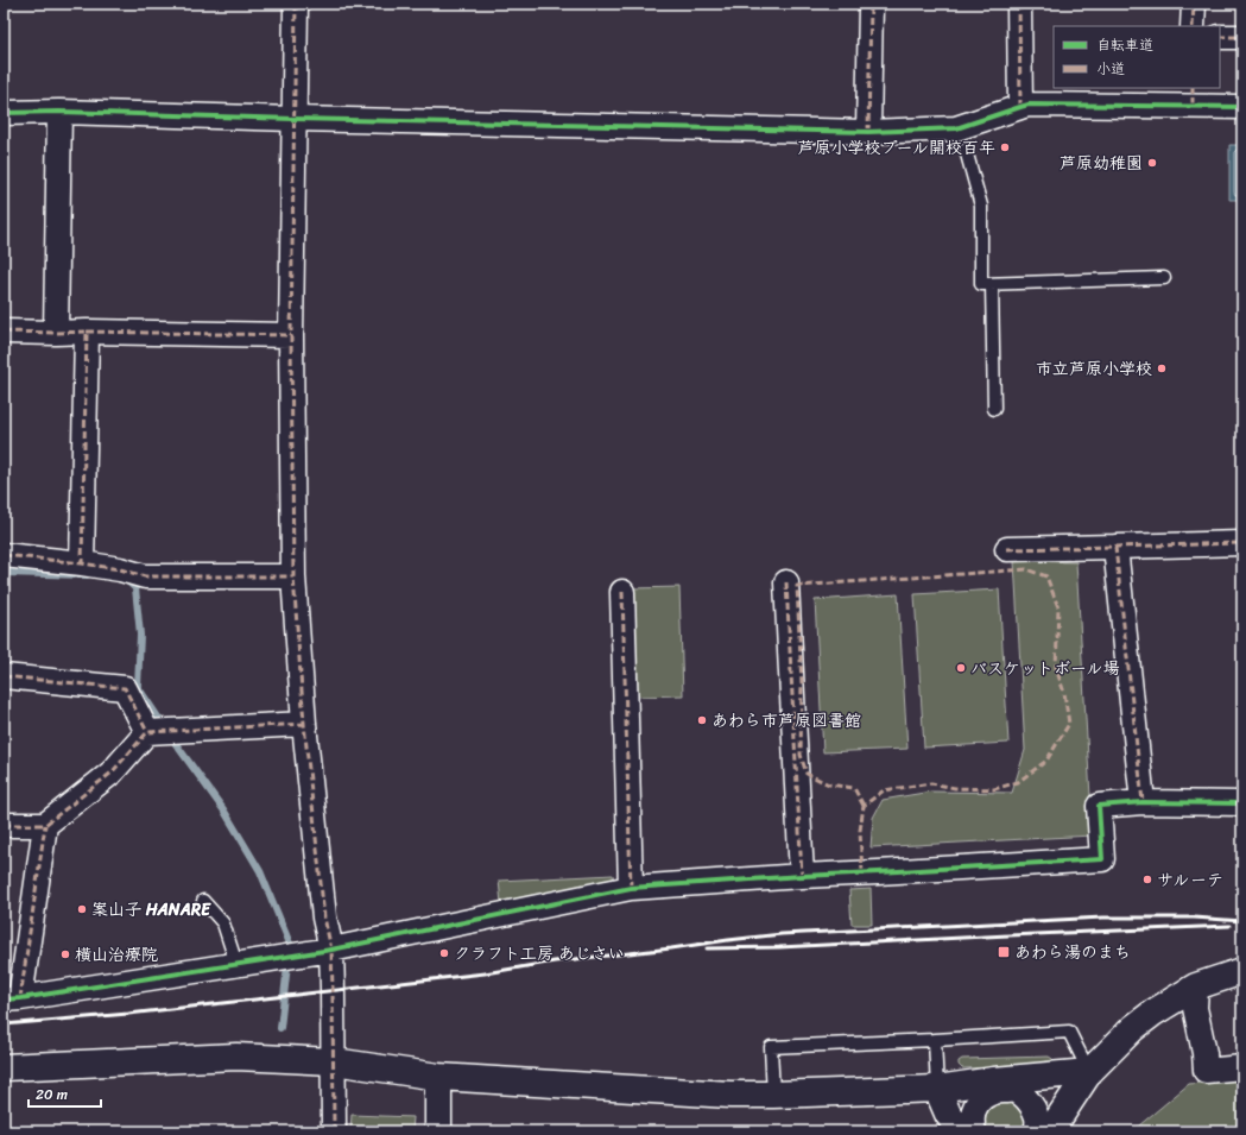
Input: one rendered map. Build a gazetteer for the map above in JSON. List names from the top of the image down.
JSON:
{
  "places": {
    "other": [
      "芦原小学校プール開校百年",
      "芦原幼稚園",
      "市立芦原小学校",
      "バスケットボール場",
      "あわら市芦原図書館",
      "サルーテ",
      "案山子 HANARE",
      "クラフト工房 あじさい",
      "横山治療院"
    ],
    "transit": ["あわら湯のまち"]
  },
  "legend": ["自転車道", "小道"],
  "scale_bar": "20 m"
}
